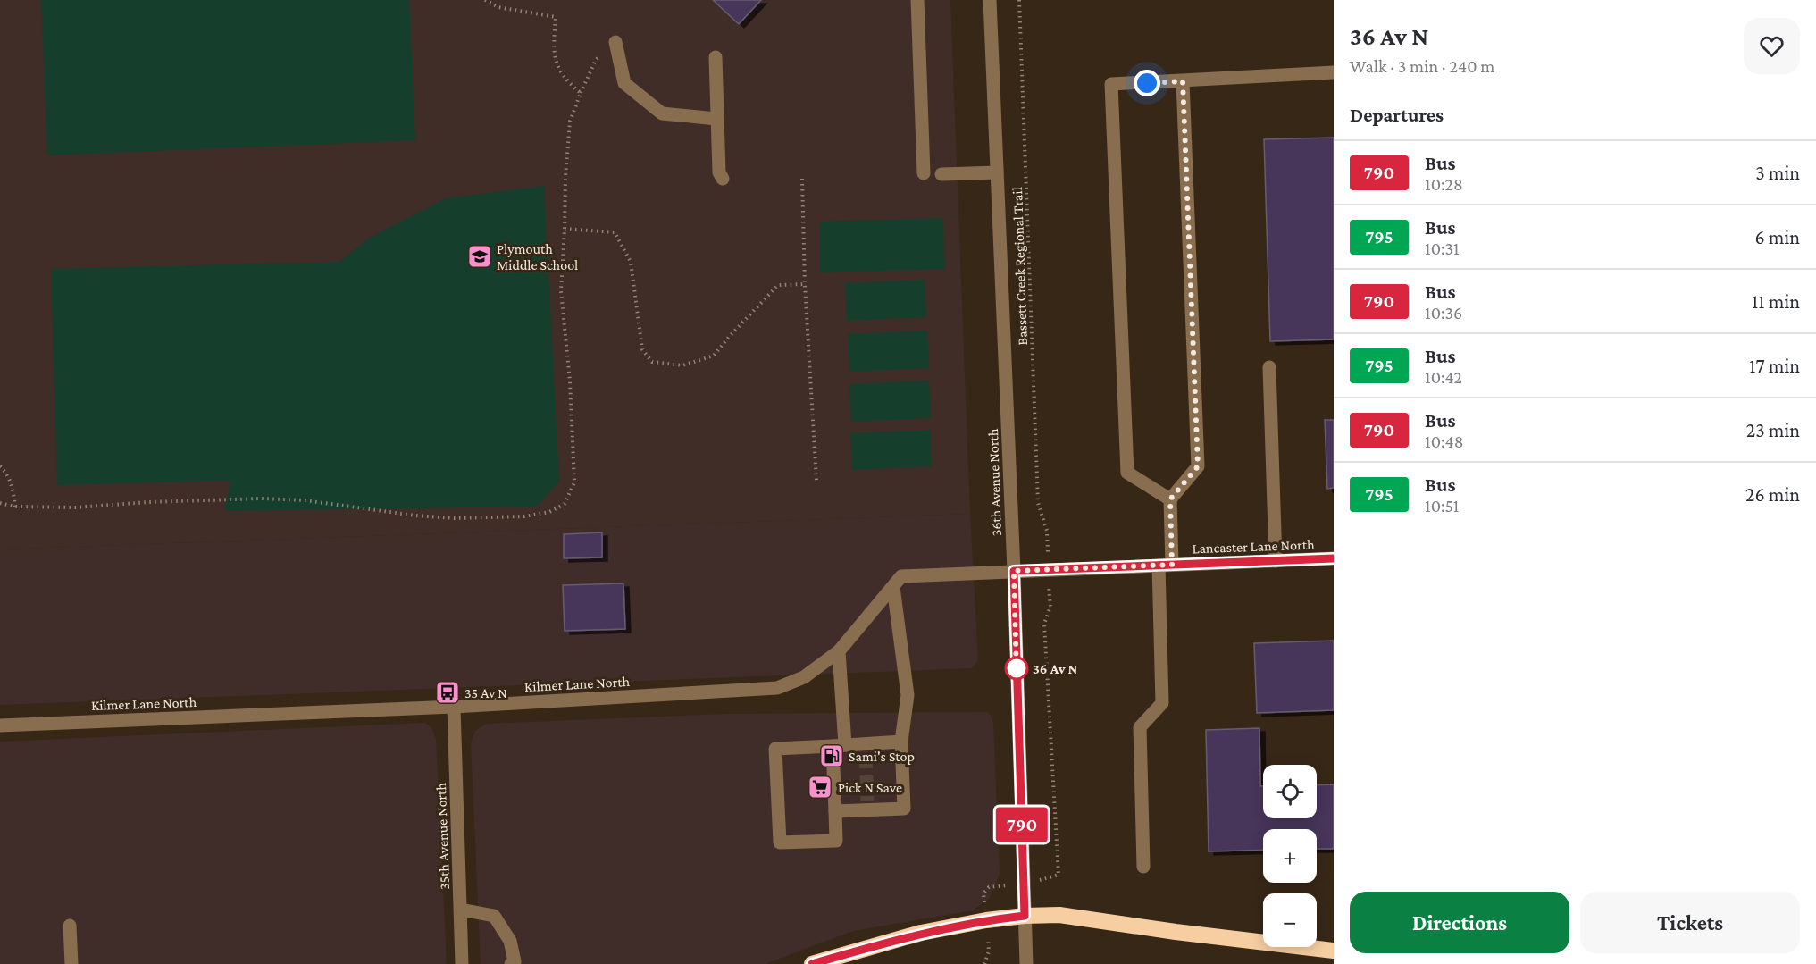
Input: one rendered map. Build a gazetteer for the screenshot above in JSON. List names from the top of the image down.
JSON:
{
  "streets": {
    "street": [
      "36th Avenue North",
      "Lancaster Lane North",
      "Kilmer Lane North",
      "35th Avenue North"
    ],
    "path": ["Bassett Creek Regional Trail"]
  },
  "crossings": [
    ["36th Avenue North", "Lancaster Lane North"],
    ["36th Avenue North", "Kilmer Lane North"],
    ["Lancaster Lane North", "Kilmer Lane North"],
    ["Kilmer Lane North", "35th Avenue North"]
  ],
  "places": {
    "school or university": ["Plymouth Middle School"],
    "other": ["36 Av N"],
    "bus stop": ["35 Av N"],
    "fuel station": ["Sami's Stop"],
    "supermarket": ["Pick N Save"]
  },
  "lines": ["bus line 790"],
  "page": {
    "on_map": "790",
    "heading": [
      ["36 Av N", "Walk · 3 min · 240 m"],
      "Departures"
    ],
    "list": [
      {
        "mark": "790",
        "name": "Bus",
        "note": "10:28",
        "value": "3 min"
      },
      {
        "mark": "795",
        "name": "Bus",
        "note": "10:31",
        "value": "6 min"
      },
      {
        "mark": "790",
        "name": "Bus",
        "note": "10:36",
        "value": "11 min"
      },
      {
        "mark": "795",
        "name": "Bus",
        "note": "10:42",
        "value": "17 min"
      },
      {
        "mark": "790",
        "name": "Bus",
        "note": "10:48",
        "value": "23 min"
      },
      {
        "mark": "795",
        "name": "Bus",
        "note": "10:51",
        "value": "26 min"
      }
    ],
    "map_buttons": ["+", "−"],
    "buttons": ["Directions", "Tickets"]
  }
}
